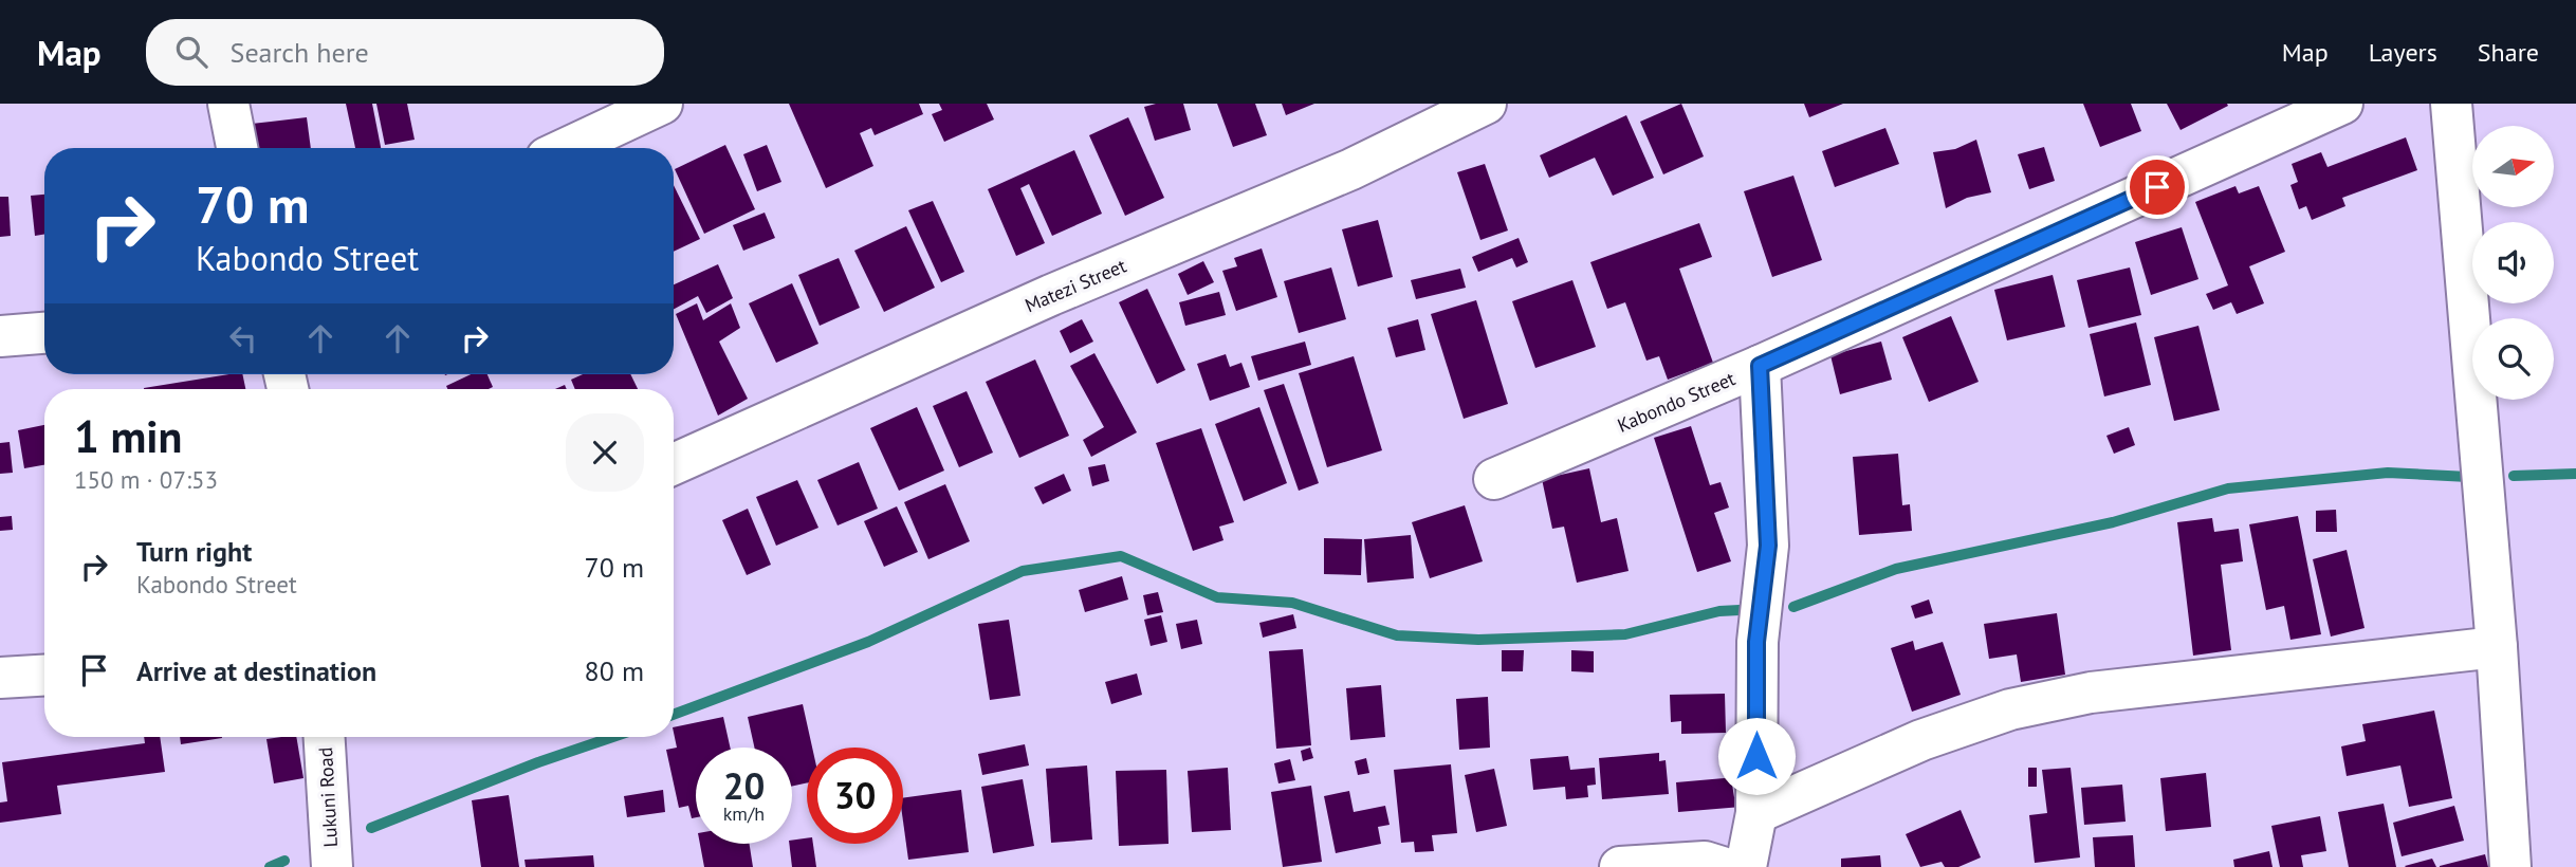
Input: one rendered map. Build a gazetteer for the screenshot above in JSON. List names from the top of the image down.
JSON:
{
  "streets": {
    "street": ["Matezi Street", "Kabondo Street", "Lukuni Road"]
  },
  "north": "right",
  "page": {
    "header": "Map",
    "search": "Search here",
    "nav": ["Map", "Layers", "Share"],
    "turn": ["70 m", "Kabondo Street"],
    "heading": ["1 min", "150 m · 07:53"],
    "list": [
      {
        "name": "Turn right",
        "note": "Kabondo Street",
        "value": "70 m"
      },
      {
        "name": "Arrive at destination",
        "value": "80 m"
      }
    ],
    "speed": "20 km/h",
    "limit": "30"
  }
}
